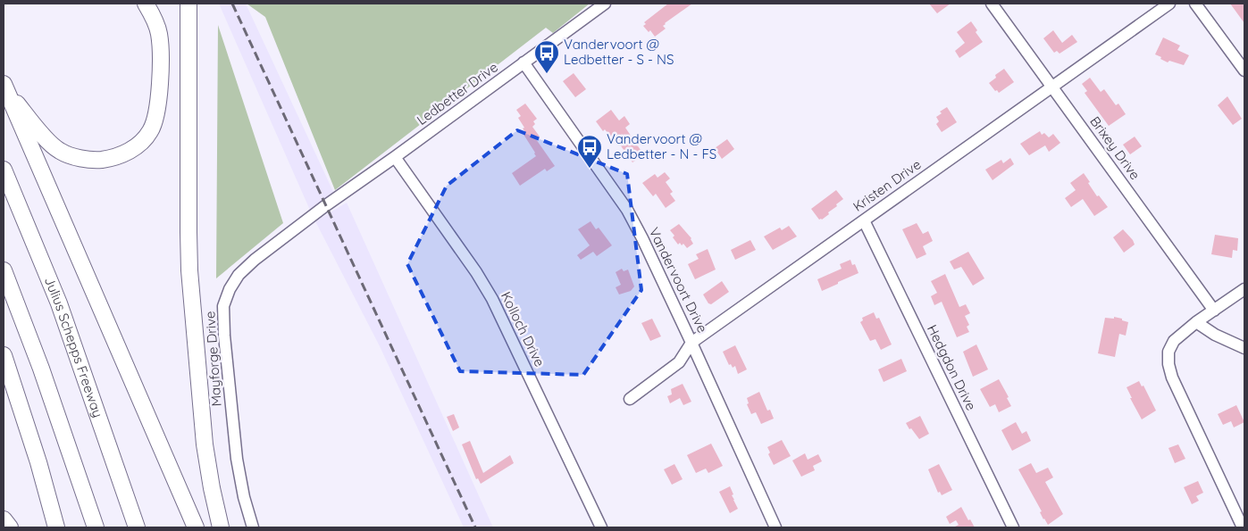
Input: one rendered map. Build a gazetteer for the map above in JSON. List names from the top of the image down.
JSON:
{
  "streets": {
    "highway": ["Julius Schepps Freeway"],
    "street": [
      "Ledbetter Drive",
      "Brixey Drive",
      "Kristen Drive",
      "Vandervoort Drive",
      "Kolloch Drive",
      "Mayforge Drive",
      "Hedgdon Drive"
    ]
  },
  "crossings": [
    ["Ledbetter Drive", "Vandervoort Drive"],
    ["Ledbetter Drive", "Kolloch Drive"],
    ["Ledbetter Drive", "Mayforge Drive"],
    ["Brixey Drive", "Kristen Drive"],
    ["Kristen Drive", "Vandervoort Drive"],
    ["Kristen Drive", "Hedgdon Drive"]
  ],
  "places": {
    "bus stop": ["Vandervoort @ Ledbetter - S - NS", "Vandervoort @ Ledbetter - N - FS"]
  }
}
